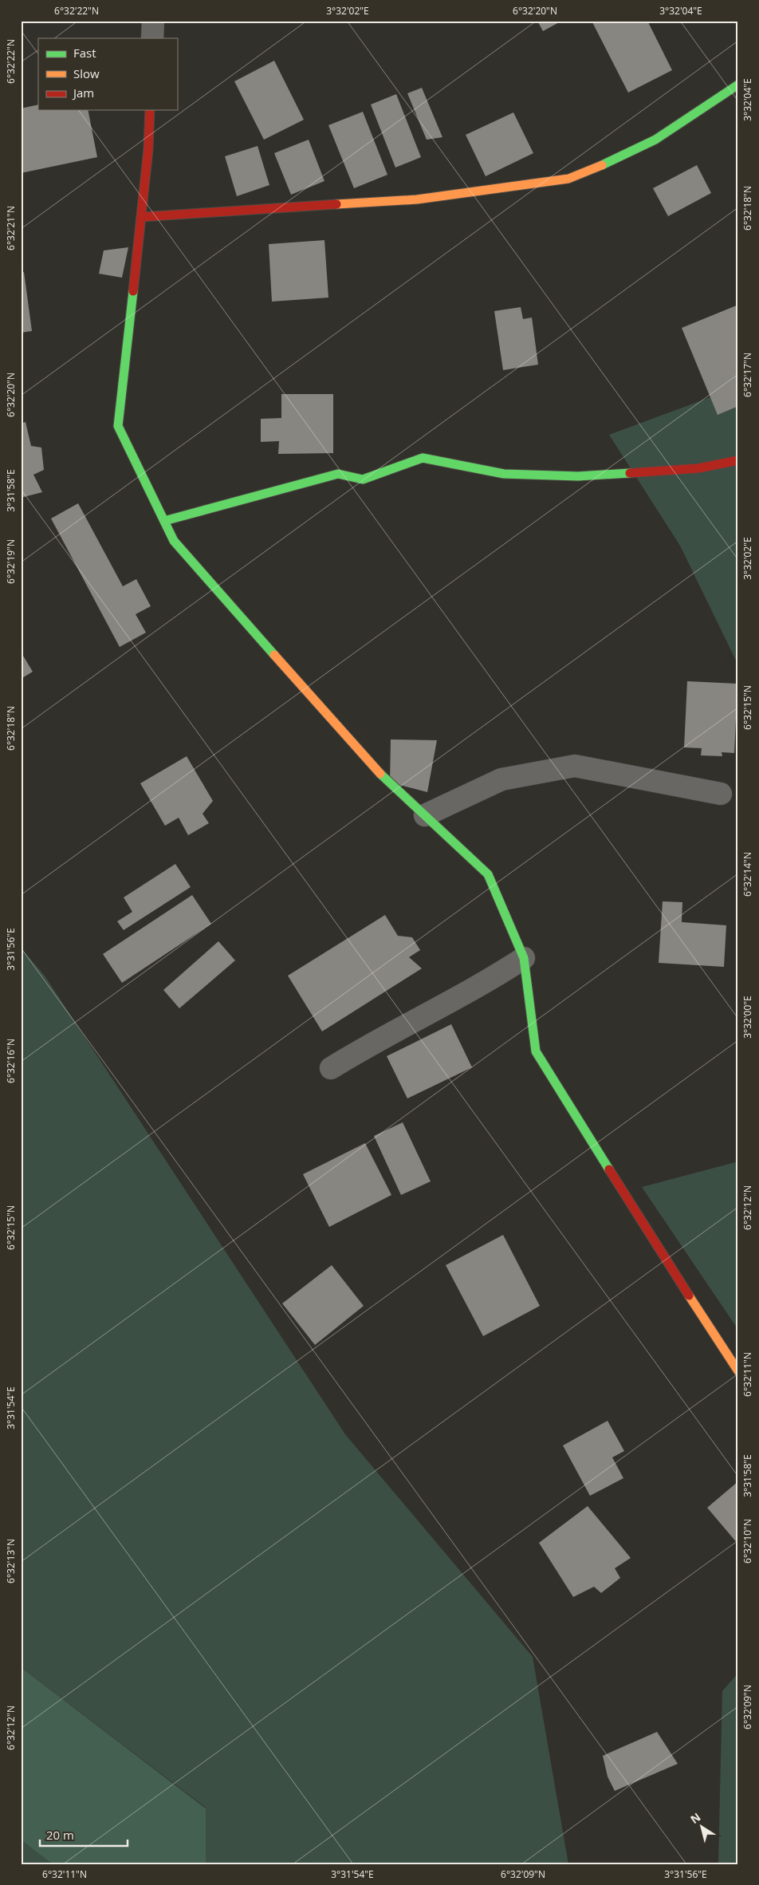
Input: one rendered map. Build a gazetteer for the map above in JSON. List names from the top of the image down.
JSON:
{
  "legend": ["Fast", "Slow", "Jam"],
  "scale_bar": "20 m",
  "north": "top left",
  "coordinates": [
    "6°32'22\"N",
    "3°32'02\"E",
    "6°32'20\"N",
    "3°32'04\"E",
    "6°32'18\"N",
    "6°32'21\"N",
    "6°32'17\"N",
    "3°31'58\"E",
    "6°32'19\"N",
    "6°32'15\"N",
    "6°32'14\"N",
    "3°31'56\"E",
    "3°32'00\"E",
    "6°32'16\"N",
    "6°32'12\"N",
    "6°32'11\"N",
    "3°31'54\"E",
    "6°32'10\"N",
    "6°32'13\"N",
    "6°32'09\"N"
  ]
}
